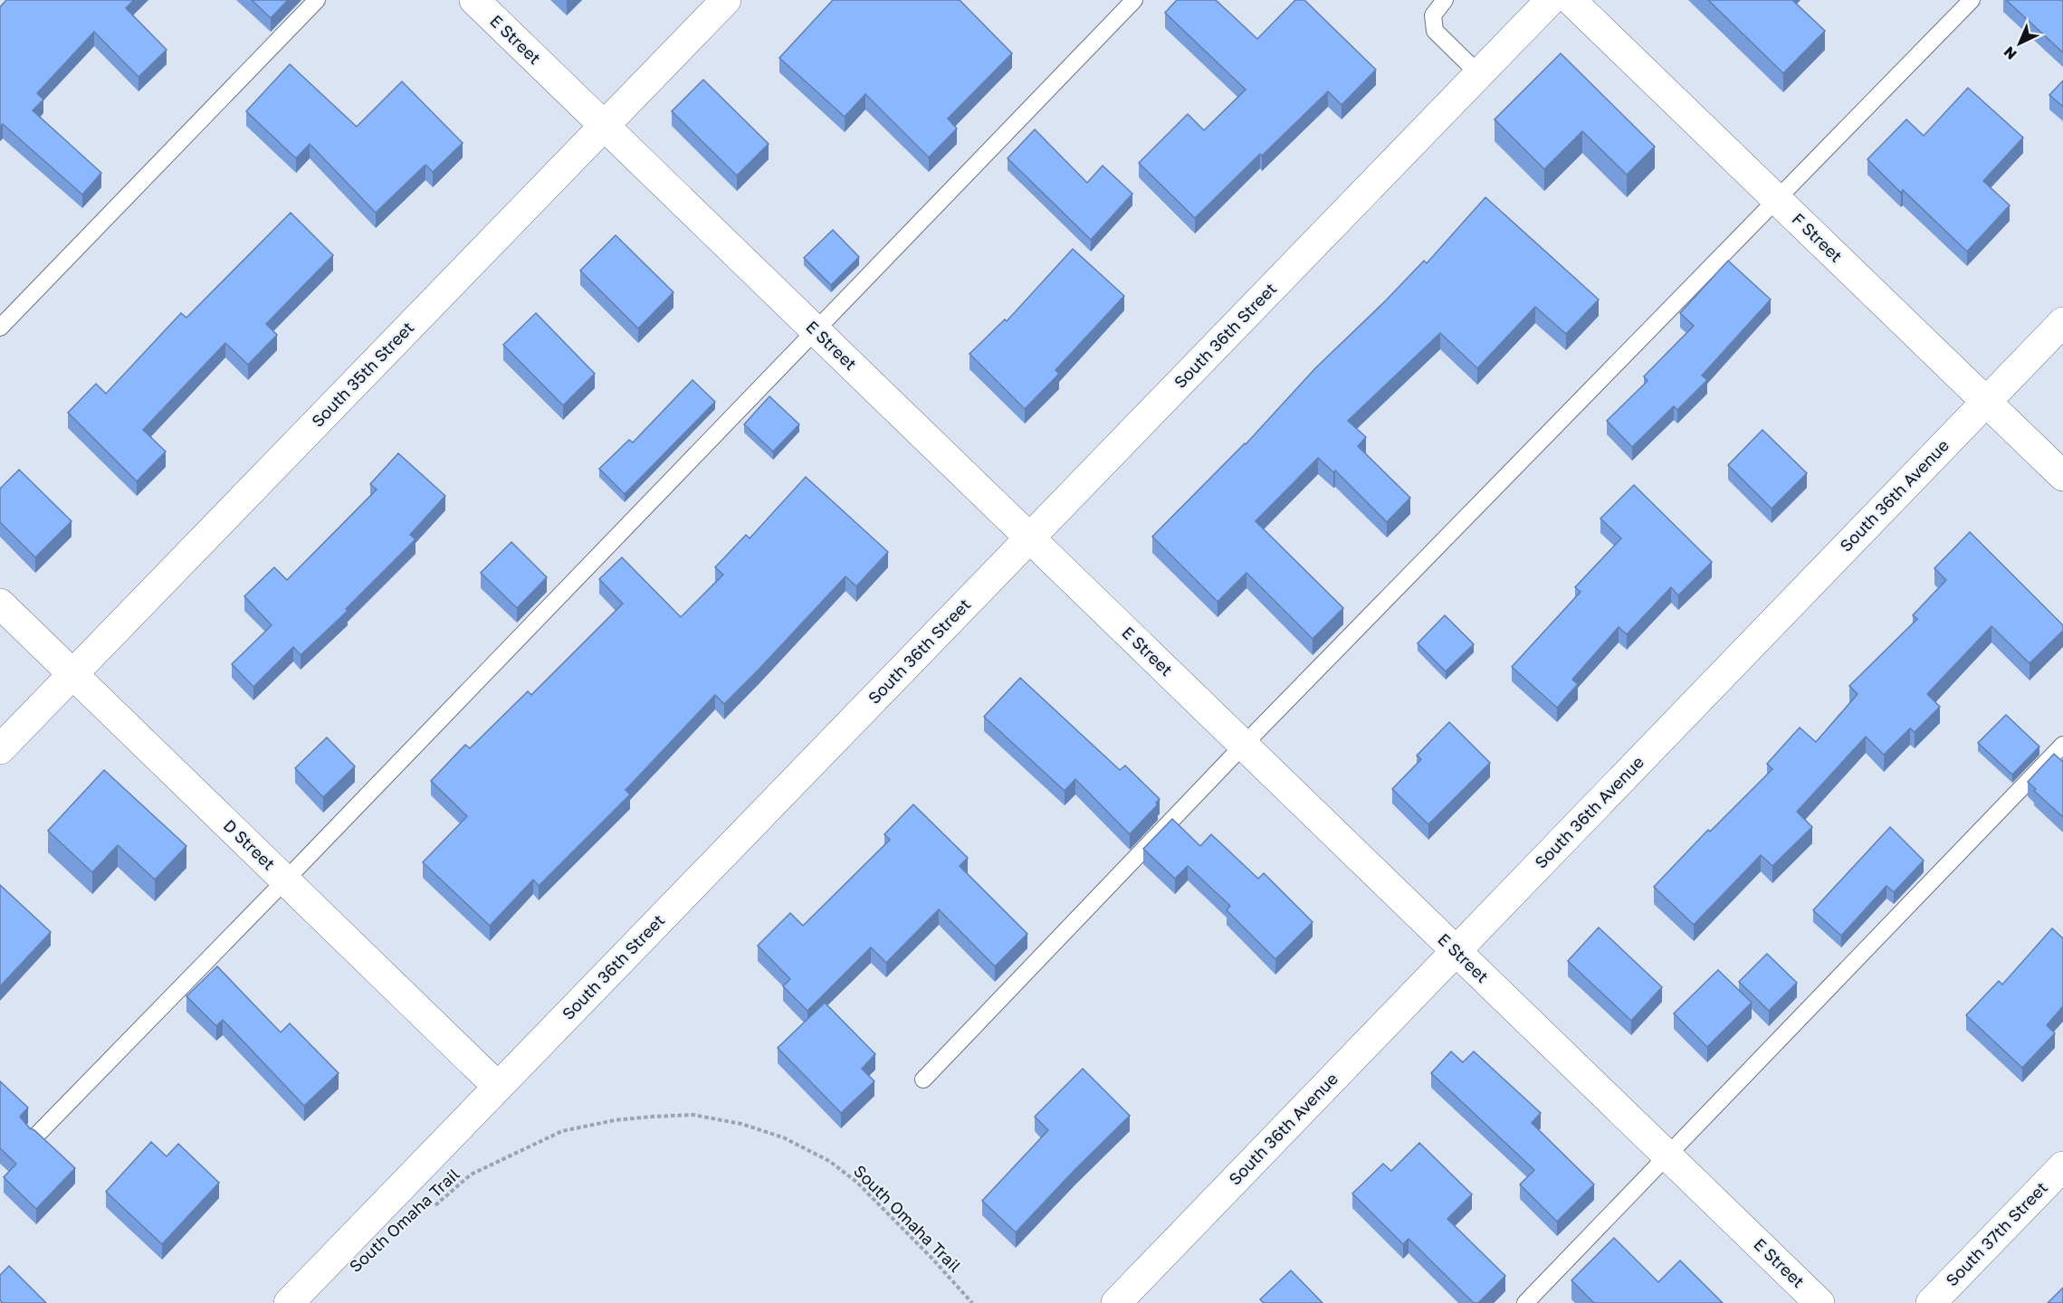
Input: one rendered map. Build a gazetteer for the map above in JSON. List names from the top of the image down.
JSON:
{
  "streets": {
    "street": [
      "E Street",
      "F Street",
      "South 36th Street",
      "South 35th Street",
      "South 36th Avenue",
      "D Street",
      "South 37th Street"
    ],
    "path": ["South Omaha Trail"]
  },
  "crossings": [
    ["E Street", "South 36th Street"],
    ["E Street", "South 35th Street"],
    ["E Street", "South 36th Avenue"],
    ["F Street", "South 36th Avenue"],
    ["South 36th Street", "D Street"],
    ["South 35th Street", "D Street"]
  ],
  "north": "bottom left"
}
